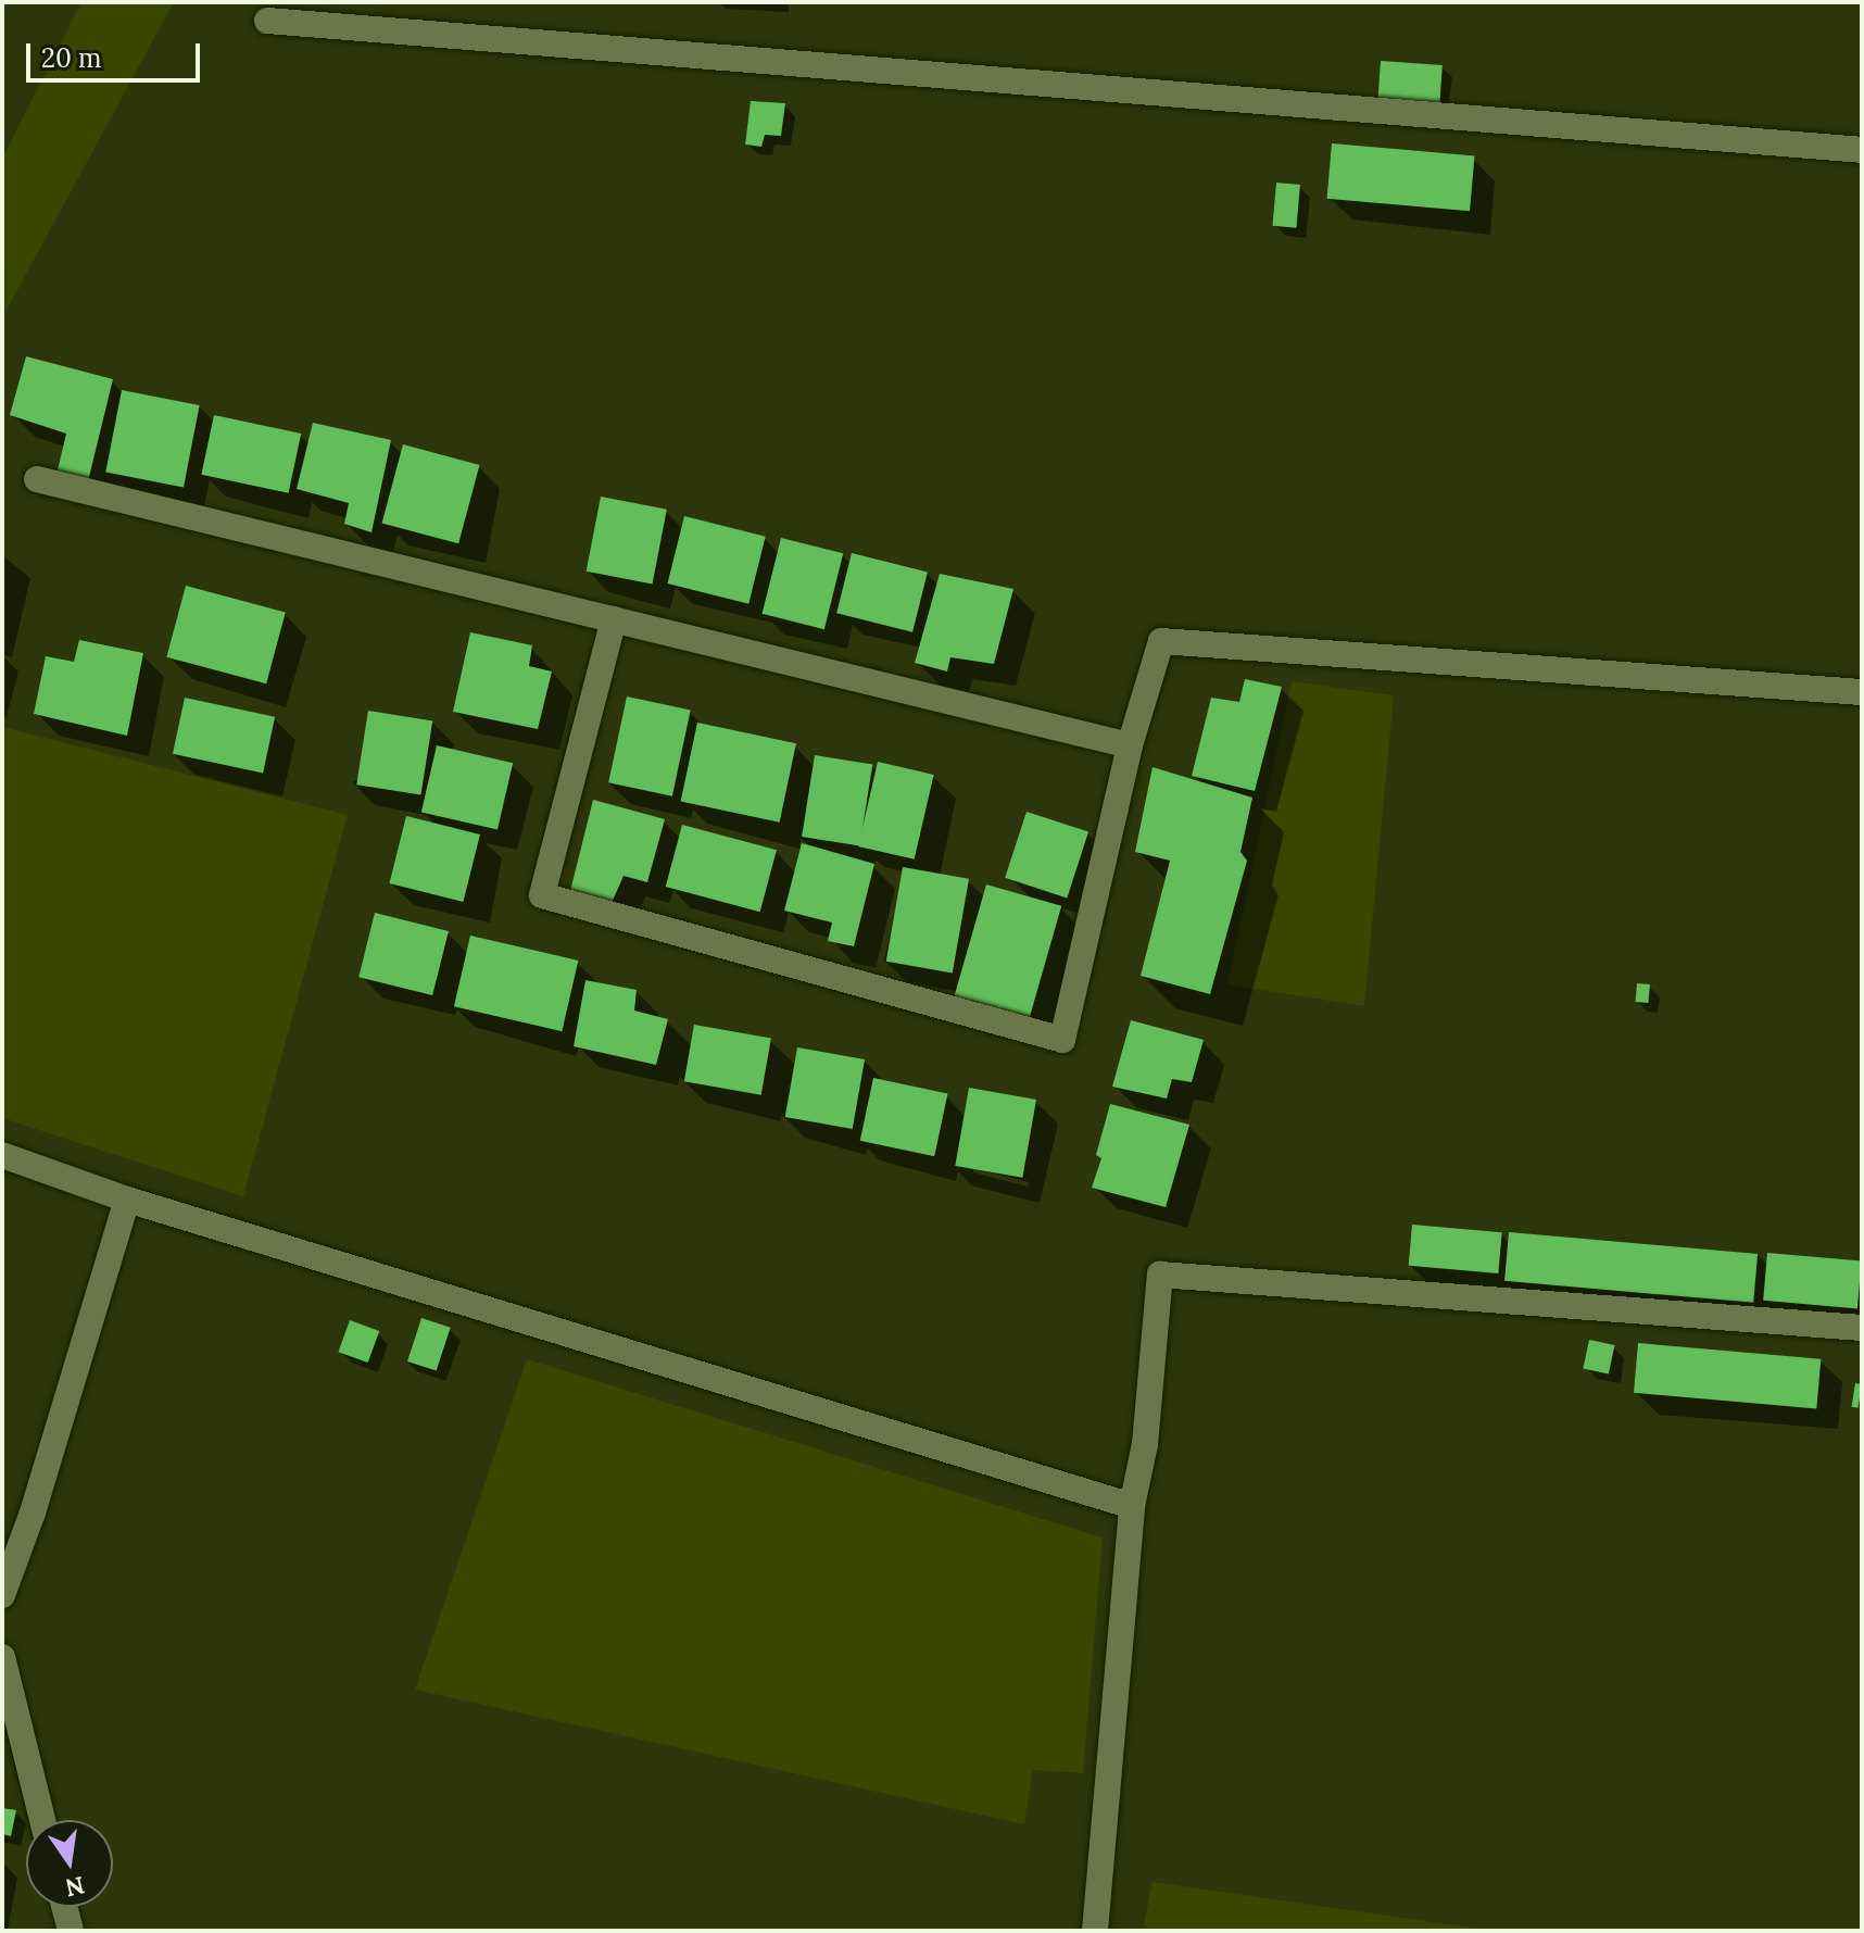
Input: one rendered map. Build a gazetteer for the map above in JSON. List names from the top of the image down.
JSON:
{
  "scale_bar": "20 m",
  "north": "bottom"
}
